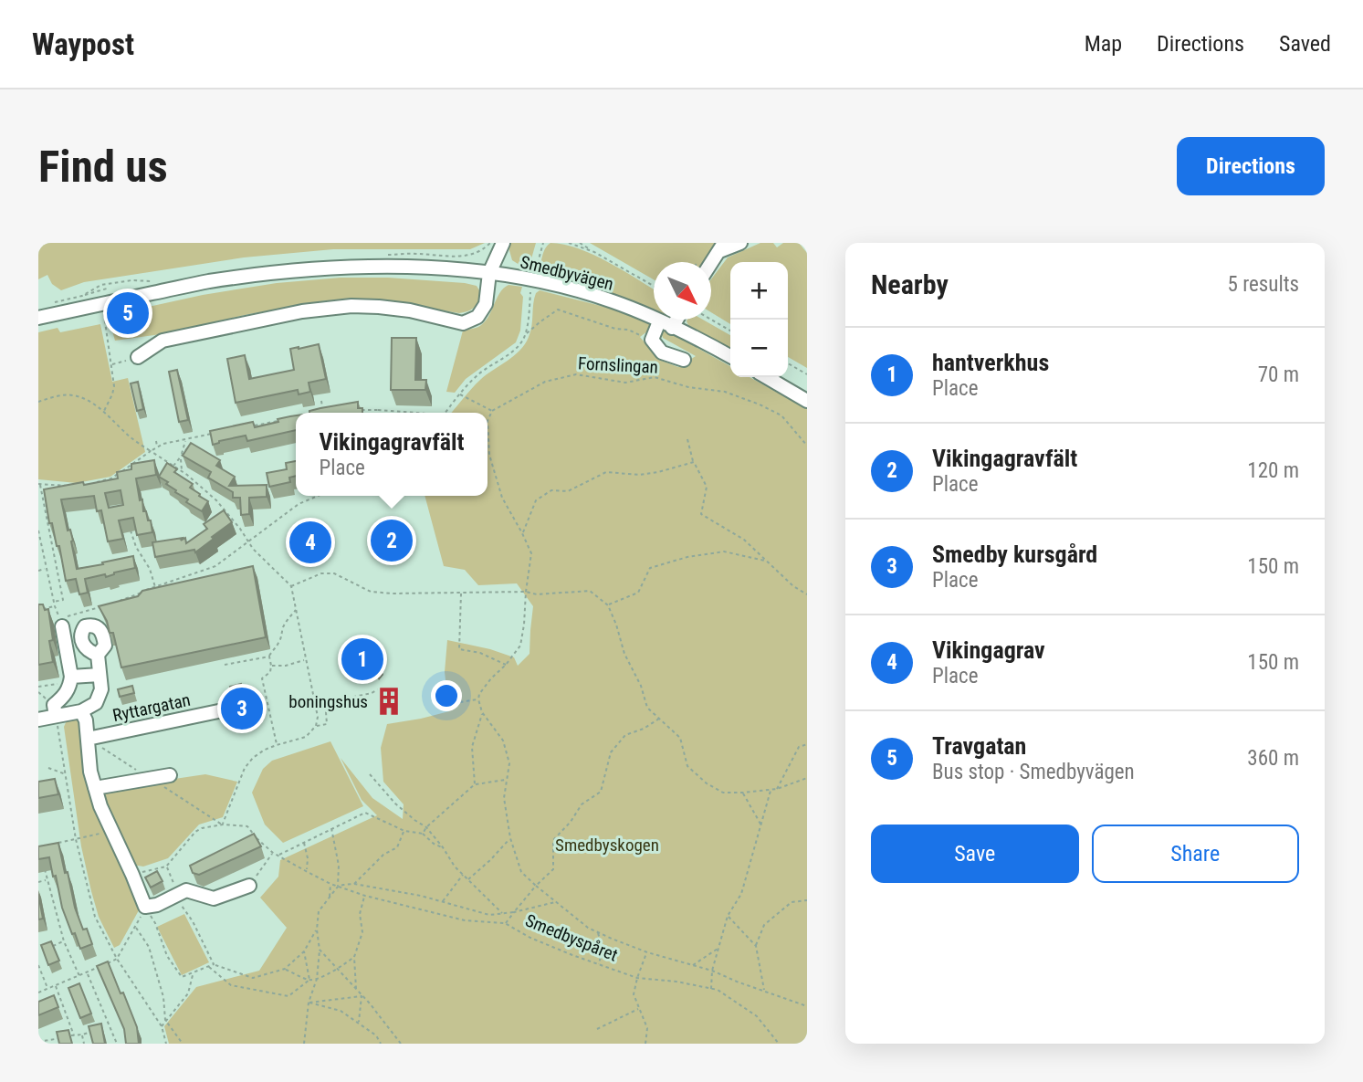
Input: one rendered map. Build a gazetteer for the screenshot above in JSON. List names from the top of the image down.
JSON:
{
  "streets": {
    "street": ["Smedbyvägen", "Ryttargatan"],
    "path": ["Fornslingan", "Smedbyspåret"]
  },
  "parks": ["Smedbyskogen"],
  "places": {
    "building": ["boningshus"]
  },
  "north": "bottom right",
  "page": {
    "header": "Waypost",
    "nav": ["Map", "Directions", "Saved"],
    "buttons": [
      "Directions",
      ["Save", "Share"]
    ],
    "title": "Find us",
    "heading": ["Nearby", "5 results"],
    "map_buttons": ["+", "−"],
    "pins": [
      "5",
      "2",
      "4",
      "1",
      "3"
    ],
    "list": [
      {
        "mark": "1",
        "name": "hantverkhus",
        "note": "Place",
        "value": "70 m"
      },
      {
        "mark": "2",
        "name": "Vikingagravfält",
        "note": "Place",
        "value": "120 m"
      },
      {
        "mark": "3",
        "name": "Smedby kursgård",
        "note": "Place",
        "value": "150 m"
      },
      {
        "mark": "4",
        "name": "Vikingagrav",
        "note": "Place",
        "value": "150 m"
      },
      {
        "mark": "5",
        "name": "Travgatan",
        "note": "Bus stop · Smedbyvägen",
        "value": "360 m"
      }
    ],
    "popup": ["Vikingagravfält", "Place"]
  }
}
